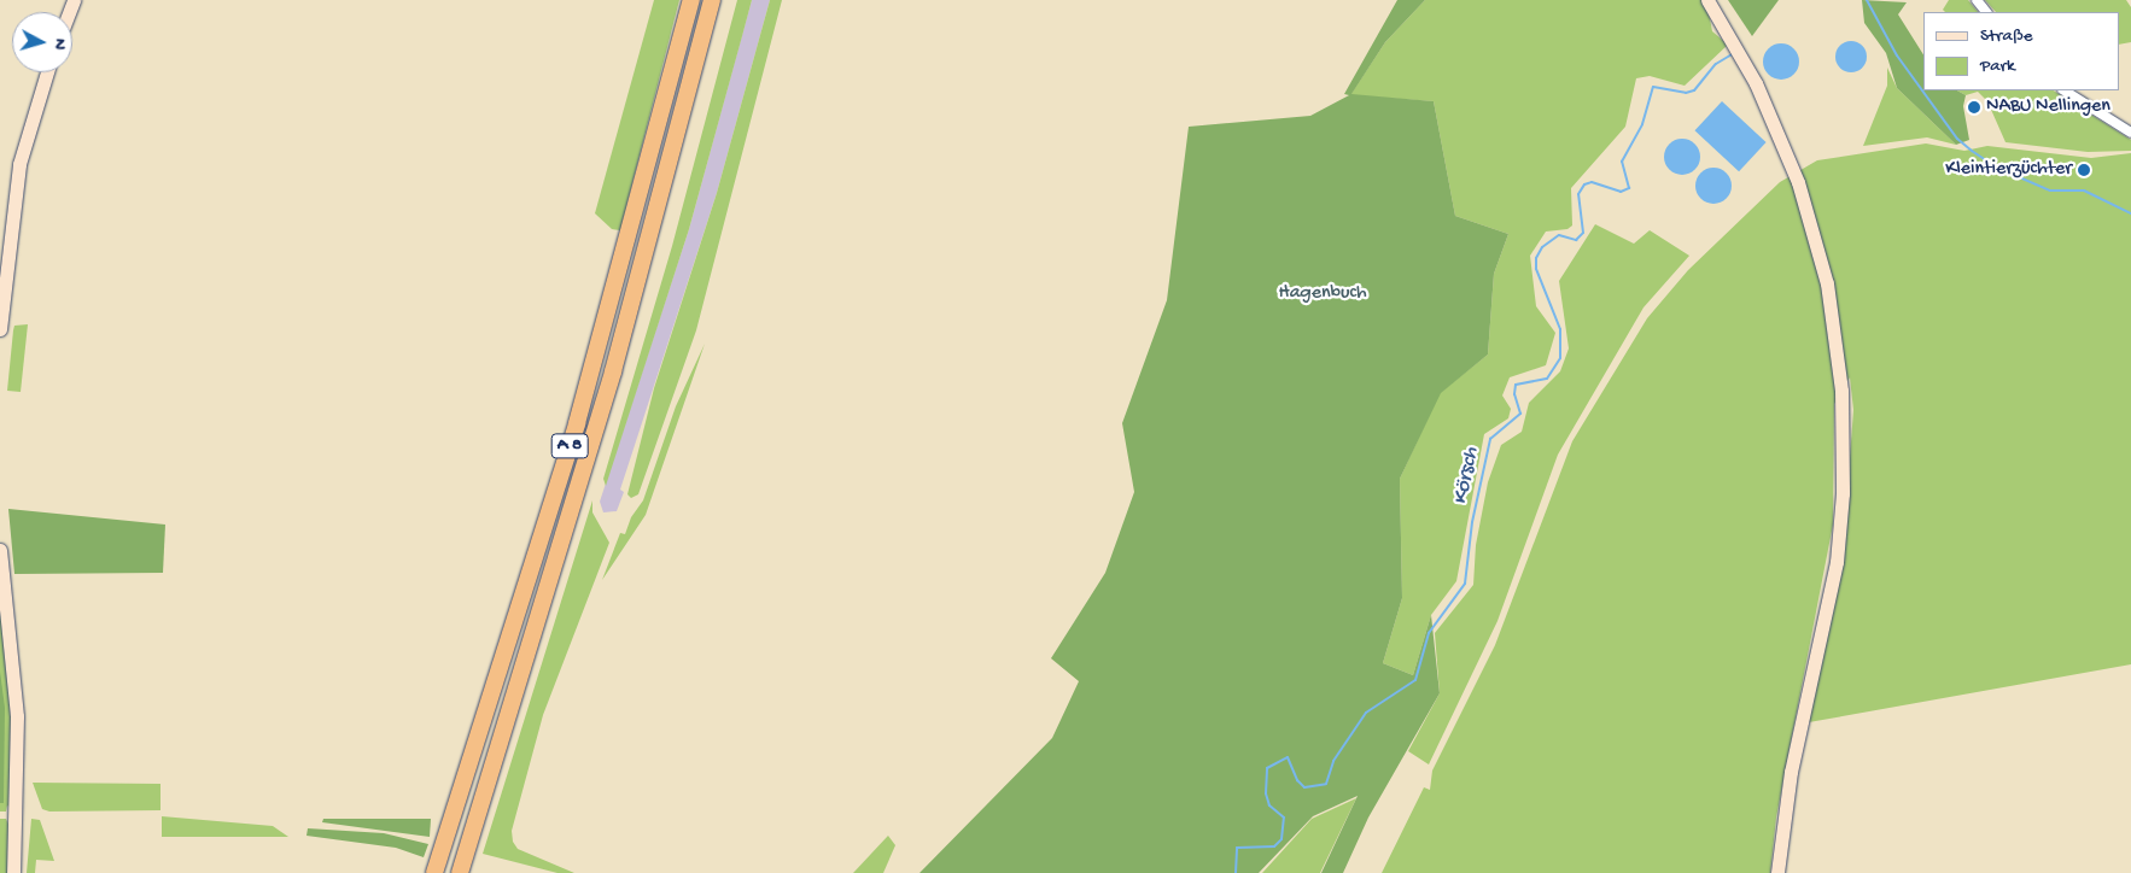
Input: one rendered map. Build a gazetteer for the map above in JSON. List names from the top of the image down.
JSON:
{
  "streets": {
    "highway": ["A 8"]
  },
  "water": ["Körsch"],
  "parks": ["Hagenbuch"],
  "places": ["NABU Nellingen", "Kleintierzüchter"],
  "legend": ["Straße", "Park"],
  "north": "right"
}
